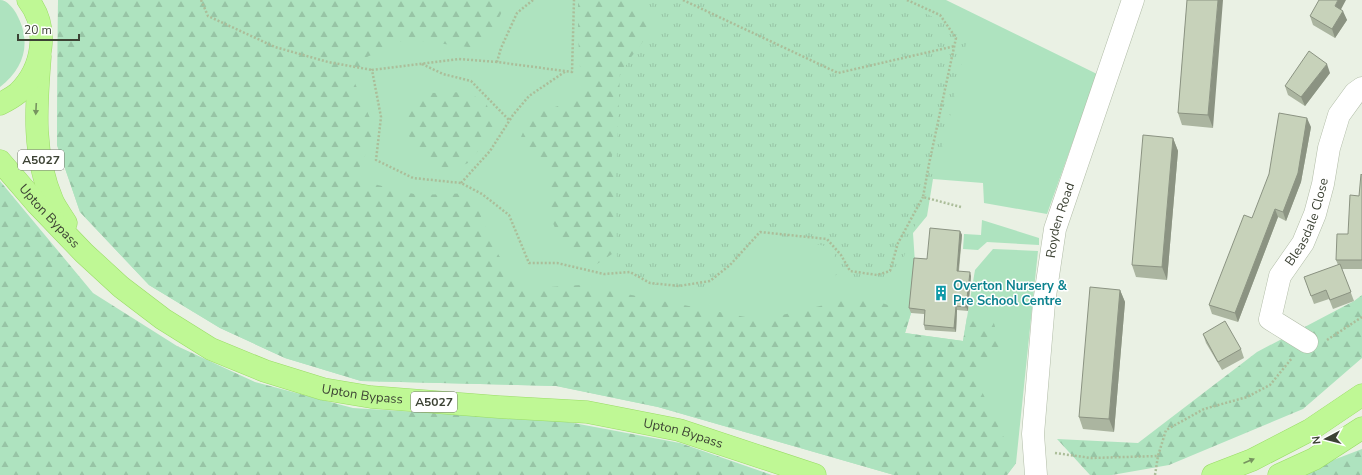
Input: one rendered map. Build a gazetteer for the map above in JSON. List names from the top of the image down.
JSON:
{
  "streets": {
    "main road": ["A5027", "Upton Bypass"],
    "street": ["Royden Road", "Bleasdale Close"]
  },
  "places": {
    "building": ["Overton Nursery & Pre School Centre"]
  },
  "scale_bar": "20 m",
  "north": "left"
}
